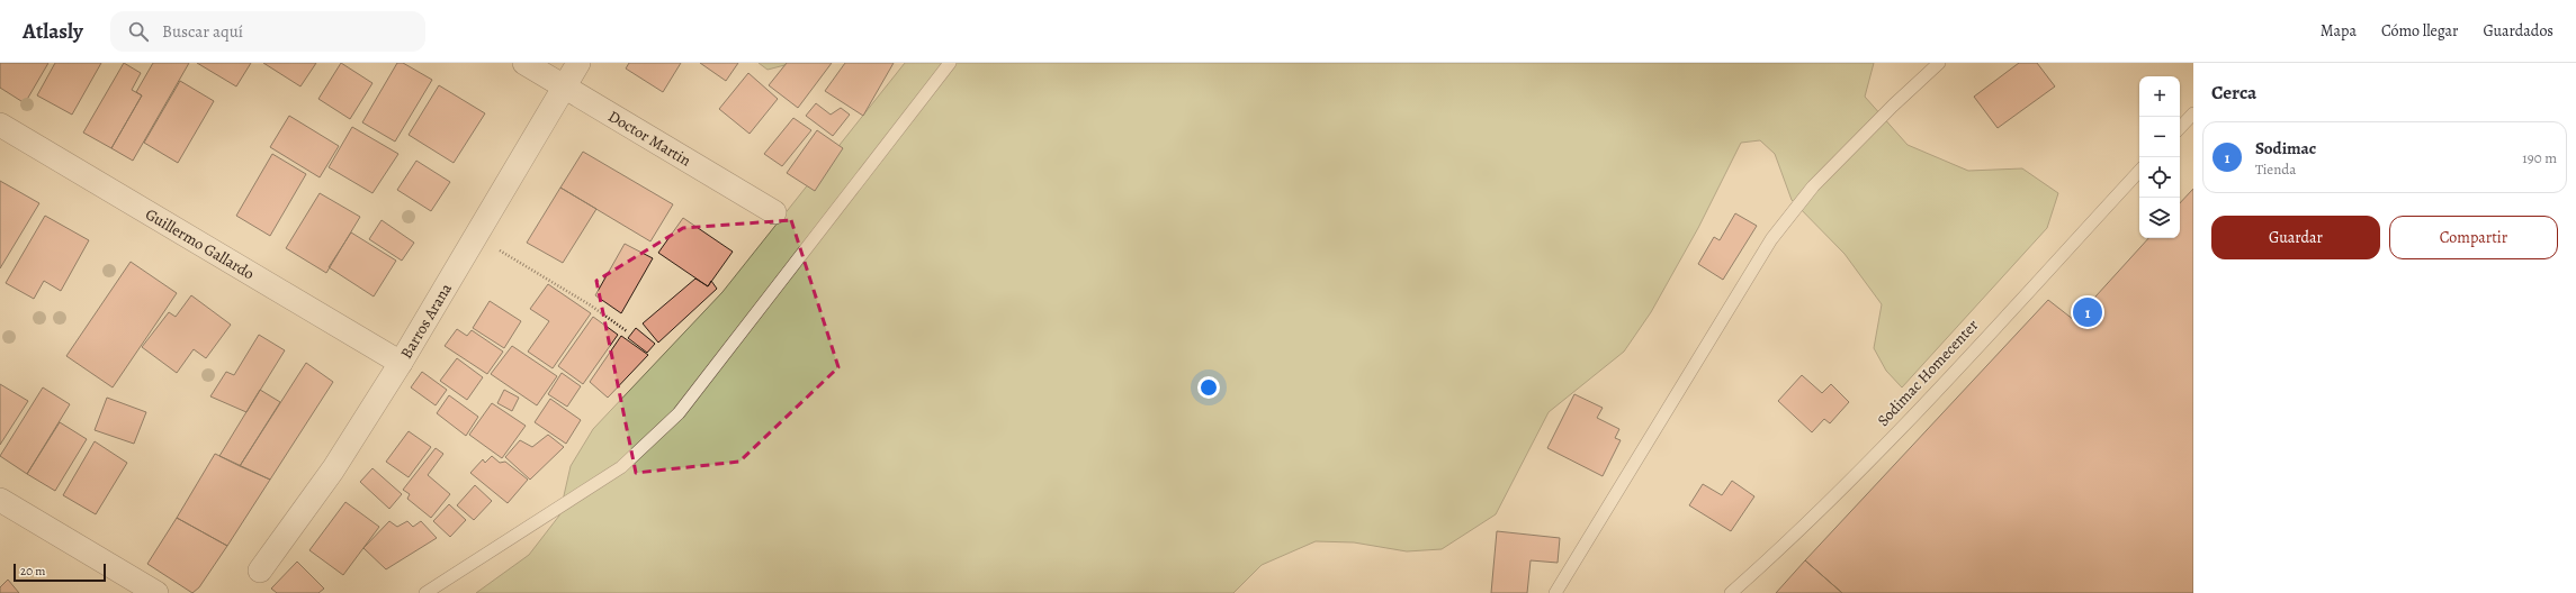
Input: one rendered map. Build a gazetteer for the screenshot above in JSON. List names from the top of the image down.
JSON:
{
  "streets": {
    "street": ["Doctor Martin", "Guillermo Gallardo", "Barros Arana"],
    "lane": ["Sodimac Homecenter"]
  },
  "crossings": [
    ["Doctor Martin", "Barros Arana"],
    ["Guillermo Gallardo", "Barros Arana"]
  ],
  "scale_bar": "20 m",
  "page": {
    "header": "Atlasly",
    "search": "Buscar aquí",
    "nav": ["Mapa", "Cómo llegar", "Guardados"],
    "heading": "Cerca",
    "map_buttons": ["+", "−"],
    "list": [
      {
        "mark": "1",
        "name": "Sodimac",
        "note": "Tienda",
        "value": "190 m"
      }
    ],
    "buttons": ["Guardar", "Compartir"],
    "pins": "1",
    "scale": "20 m"
  }
}
